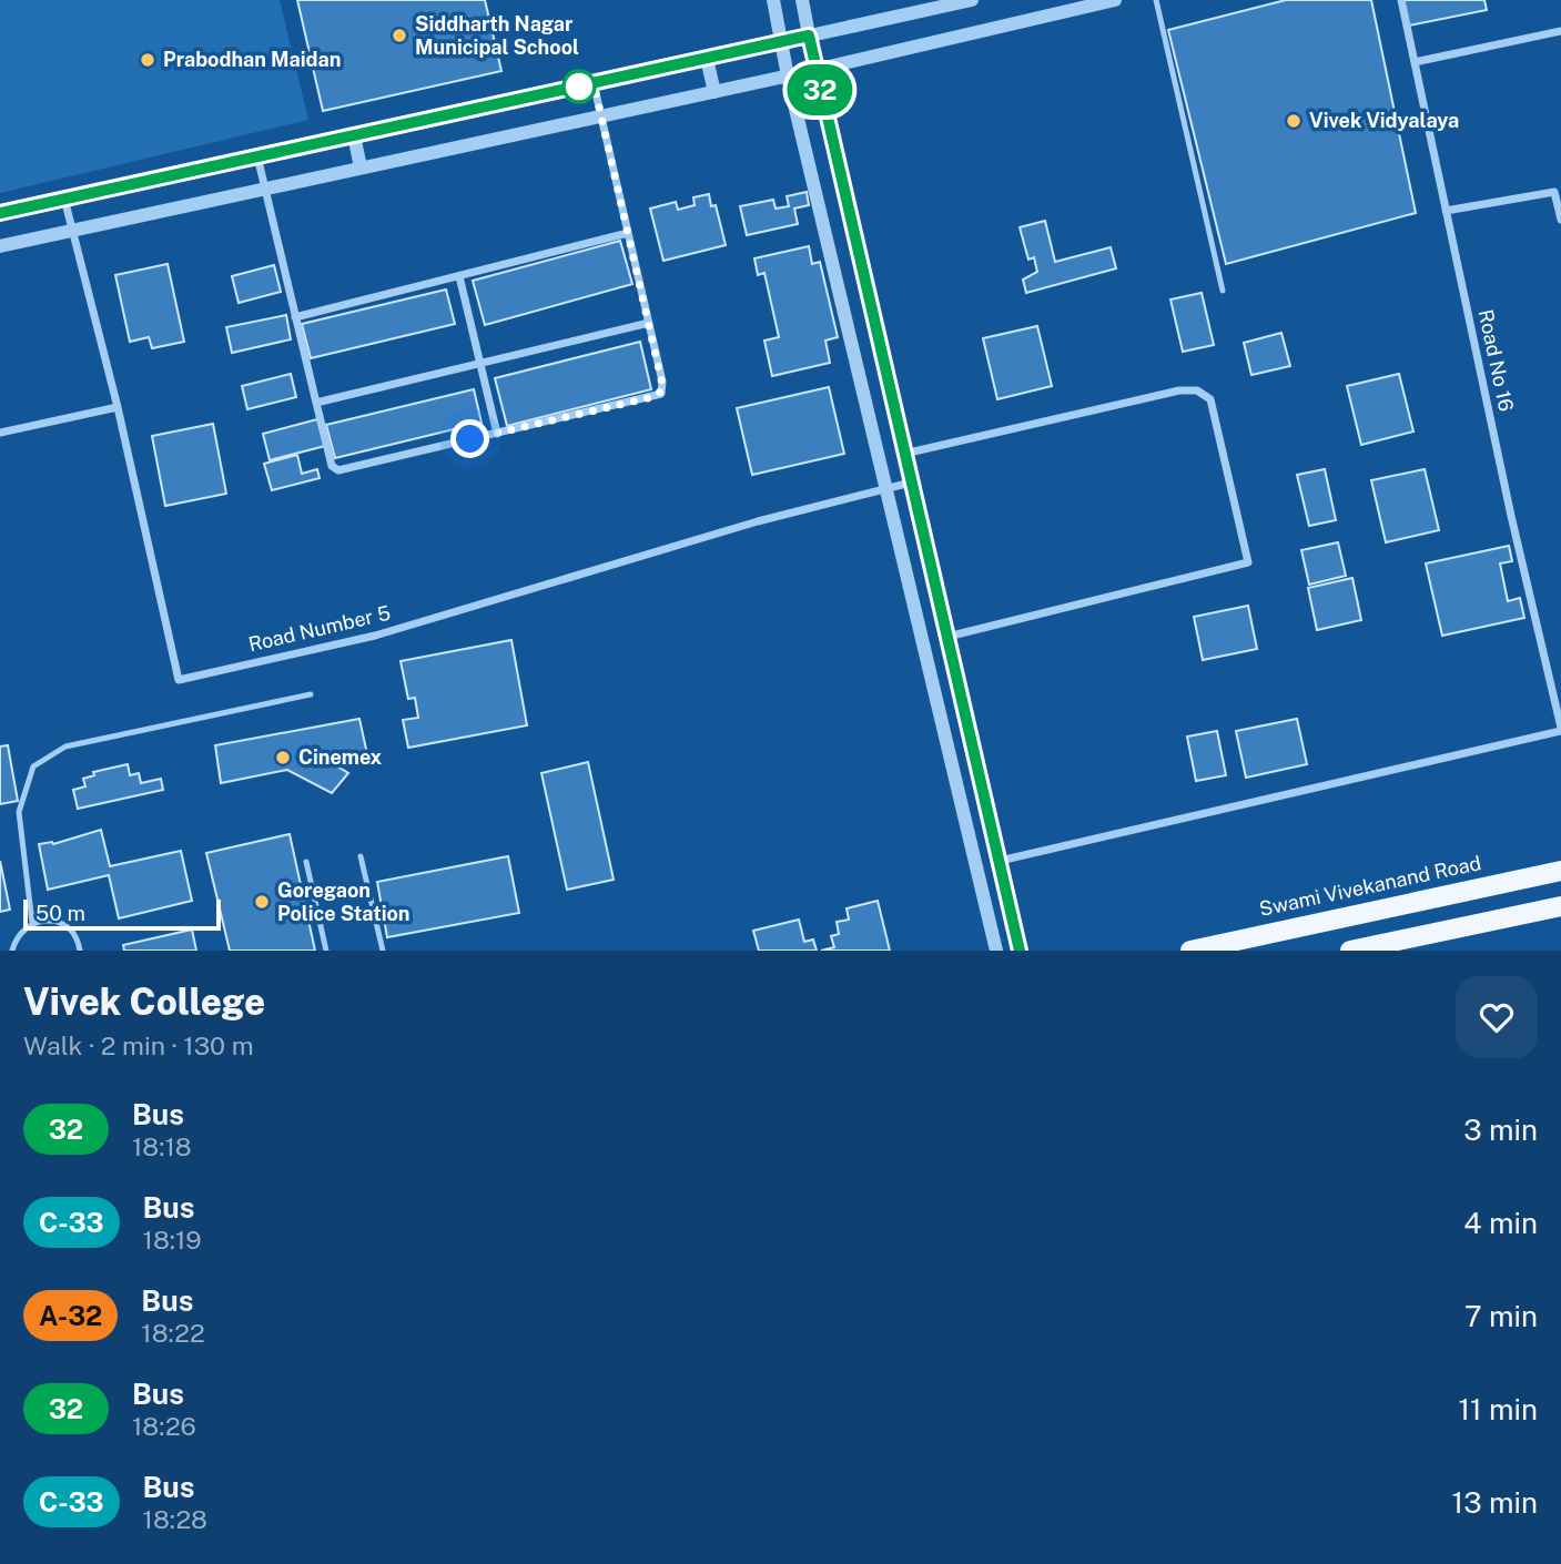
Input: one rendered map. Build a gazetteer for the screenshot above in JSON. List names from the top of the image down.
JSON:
{
  "streets": {
    "main road": ["Swami Vivekanand Road"],
    "street": ["Road No 16", "Road Number 5"]
  },
  "places": [
    "Siddharth Nagar Municipal School",
    "Prabodhan Maidan",
    "Vivek Vidyalaya",
    "Cinemex",
    "Goregaon Police Station"
  ],
  "lines": ["bus line 32"],
  "scale_bar": "50 m",
  "page": {
    "on_map": "32",
    "scale": "50 m",
    "heading": ["Vivek College", "Walk · 2 min · 130 m"],
    "list": [
      {
        "mark": "32",
        "name": "Bus",
        "note": "18:18",
        "value": "3 min"
      },
      {
        "mark": "C-33",
        "name": "Bus",
        "note": "18:19",
        "value": "4 min"
      },
      {
        "mark": "A-32",
        "name": "Bus",
        "note": "18:22",
        "value": "7 min"
      },
      {
        "mark": "32",
        "name": "Bus",
        "note": "18:26",
        "value": "11 min"
      },
      {
        "mark": "C-33",
        "name": "Bus",
        "note": "18:28",
        "value": "13 min"
      }
    ]
  }
}
